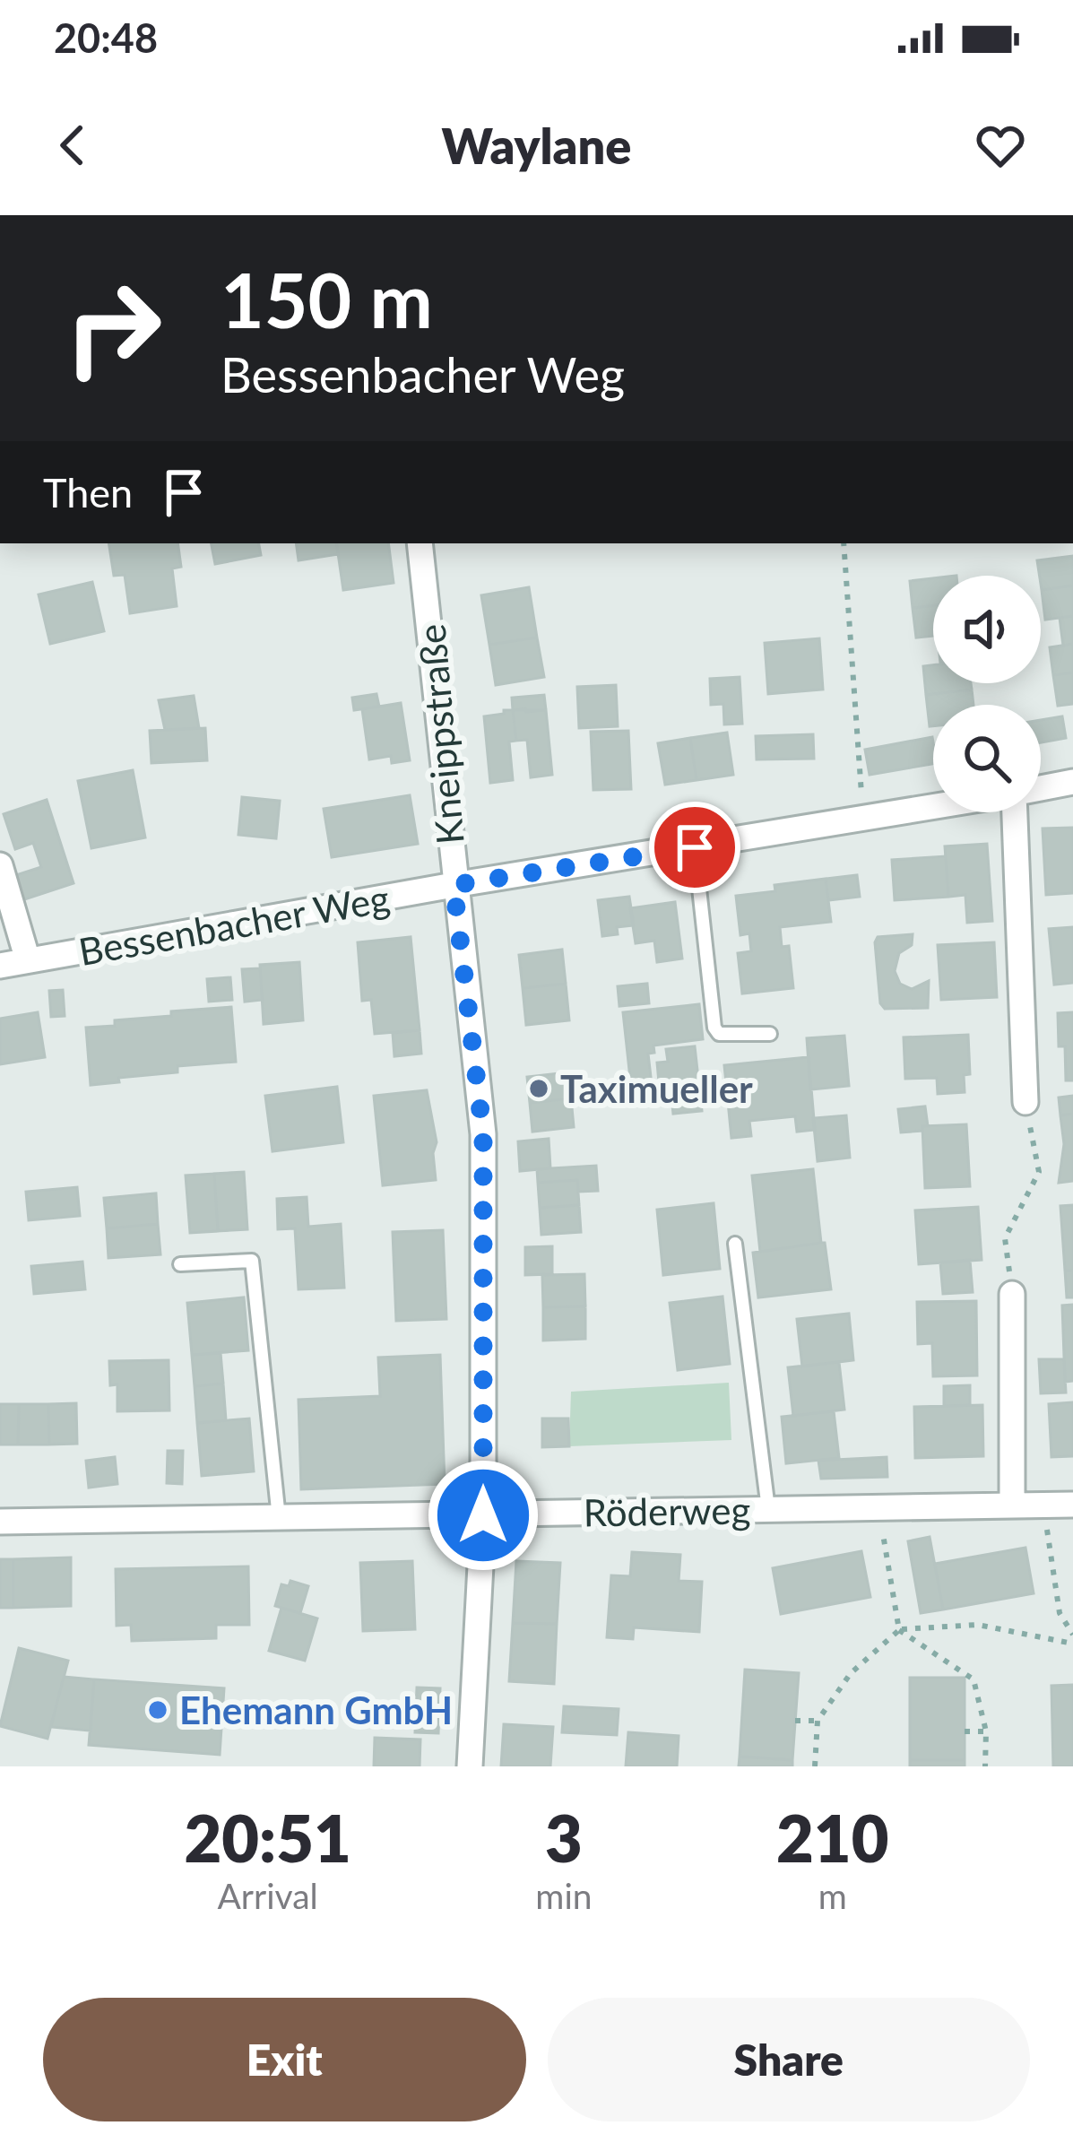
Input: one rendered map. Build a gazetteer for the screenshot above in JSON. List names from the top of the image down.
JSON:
{
  "streets": {
    "street": ["Kneippstraße", "Bessenbacher Weg", "Röderweg"]
  },
  "crossings": [
    ["Kneippstraße", "Bessenbacher Weg"],
    ["Kneippstraße", "Röderweg"]
  ],
  "places": ["Taximueller", "Ehemann GmbH"],
  "page": {
    "status": "20:48",
    "header": "Waylane",
    "turn": ["150 m", "Bessenbacher Weg"],
    "then": "Then",
    "eta": [
      "20:51",
      "Arrival",
      "3",
      "min",
      "210",
      "m"
    ],
    "buttons": ["Exit", "Share"]
  }
}
